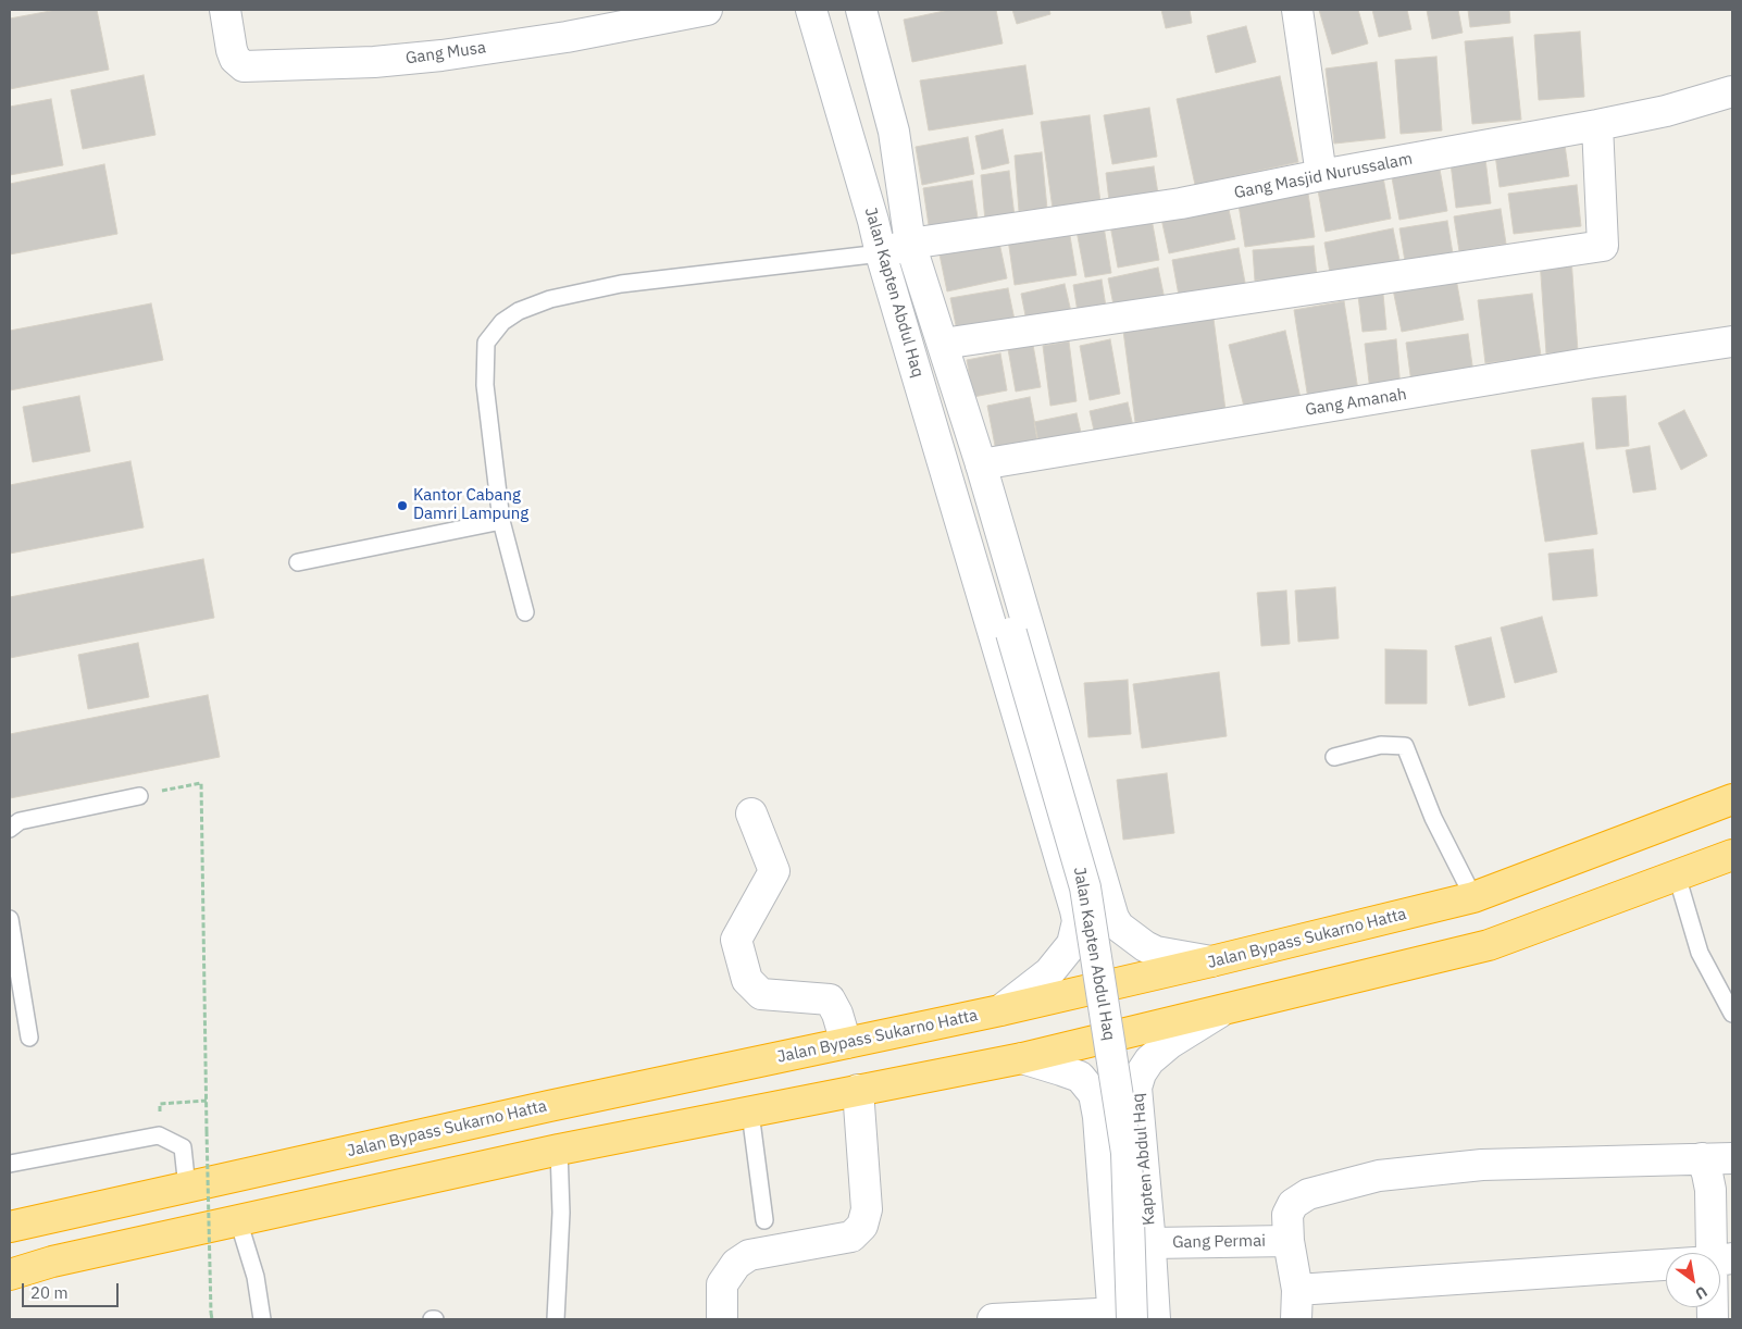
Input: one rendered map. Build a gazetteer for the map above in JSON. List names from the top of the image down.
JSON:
{
  "streets": {
    "highway": ["Jalan Bypass Sukarno Hatta"],
    "street": [
      "Gang Musa",
      "Gang Masjid Nurussalam",
      "Jalan Kapten Abdul Haq",
      "Gang Amanah",
      "Kapten Abdul Haq",
      "Gang Permai"
    ]
  },
  "crossings": [
    ["Gang Masjid Nurussalam", "Jalan Kapten Abdul Haq"],
    ["Jalan Kapten Abdul Haq", "Gang Amanah"],
    ["Jalan Kapten Abdul Haq", "Jalan Bypass Sukarno Hatta"],
    ["Jalan Kapten Abdul Haq", "Kapten Abdul Haq"],
    ["Kapten Abdul Haq", "Gang Permai"]
  ],
  "places": ["Kantor Cabang Damri Lampung"],
  "scale_bar": "20 m",
  "north": "bottom right"
}
